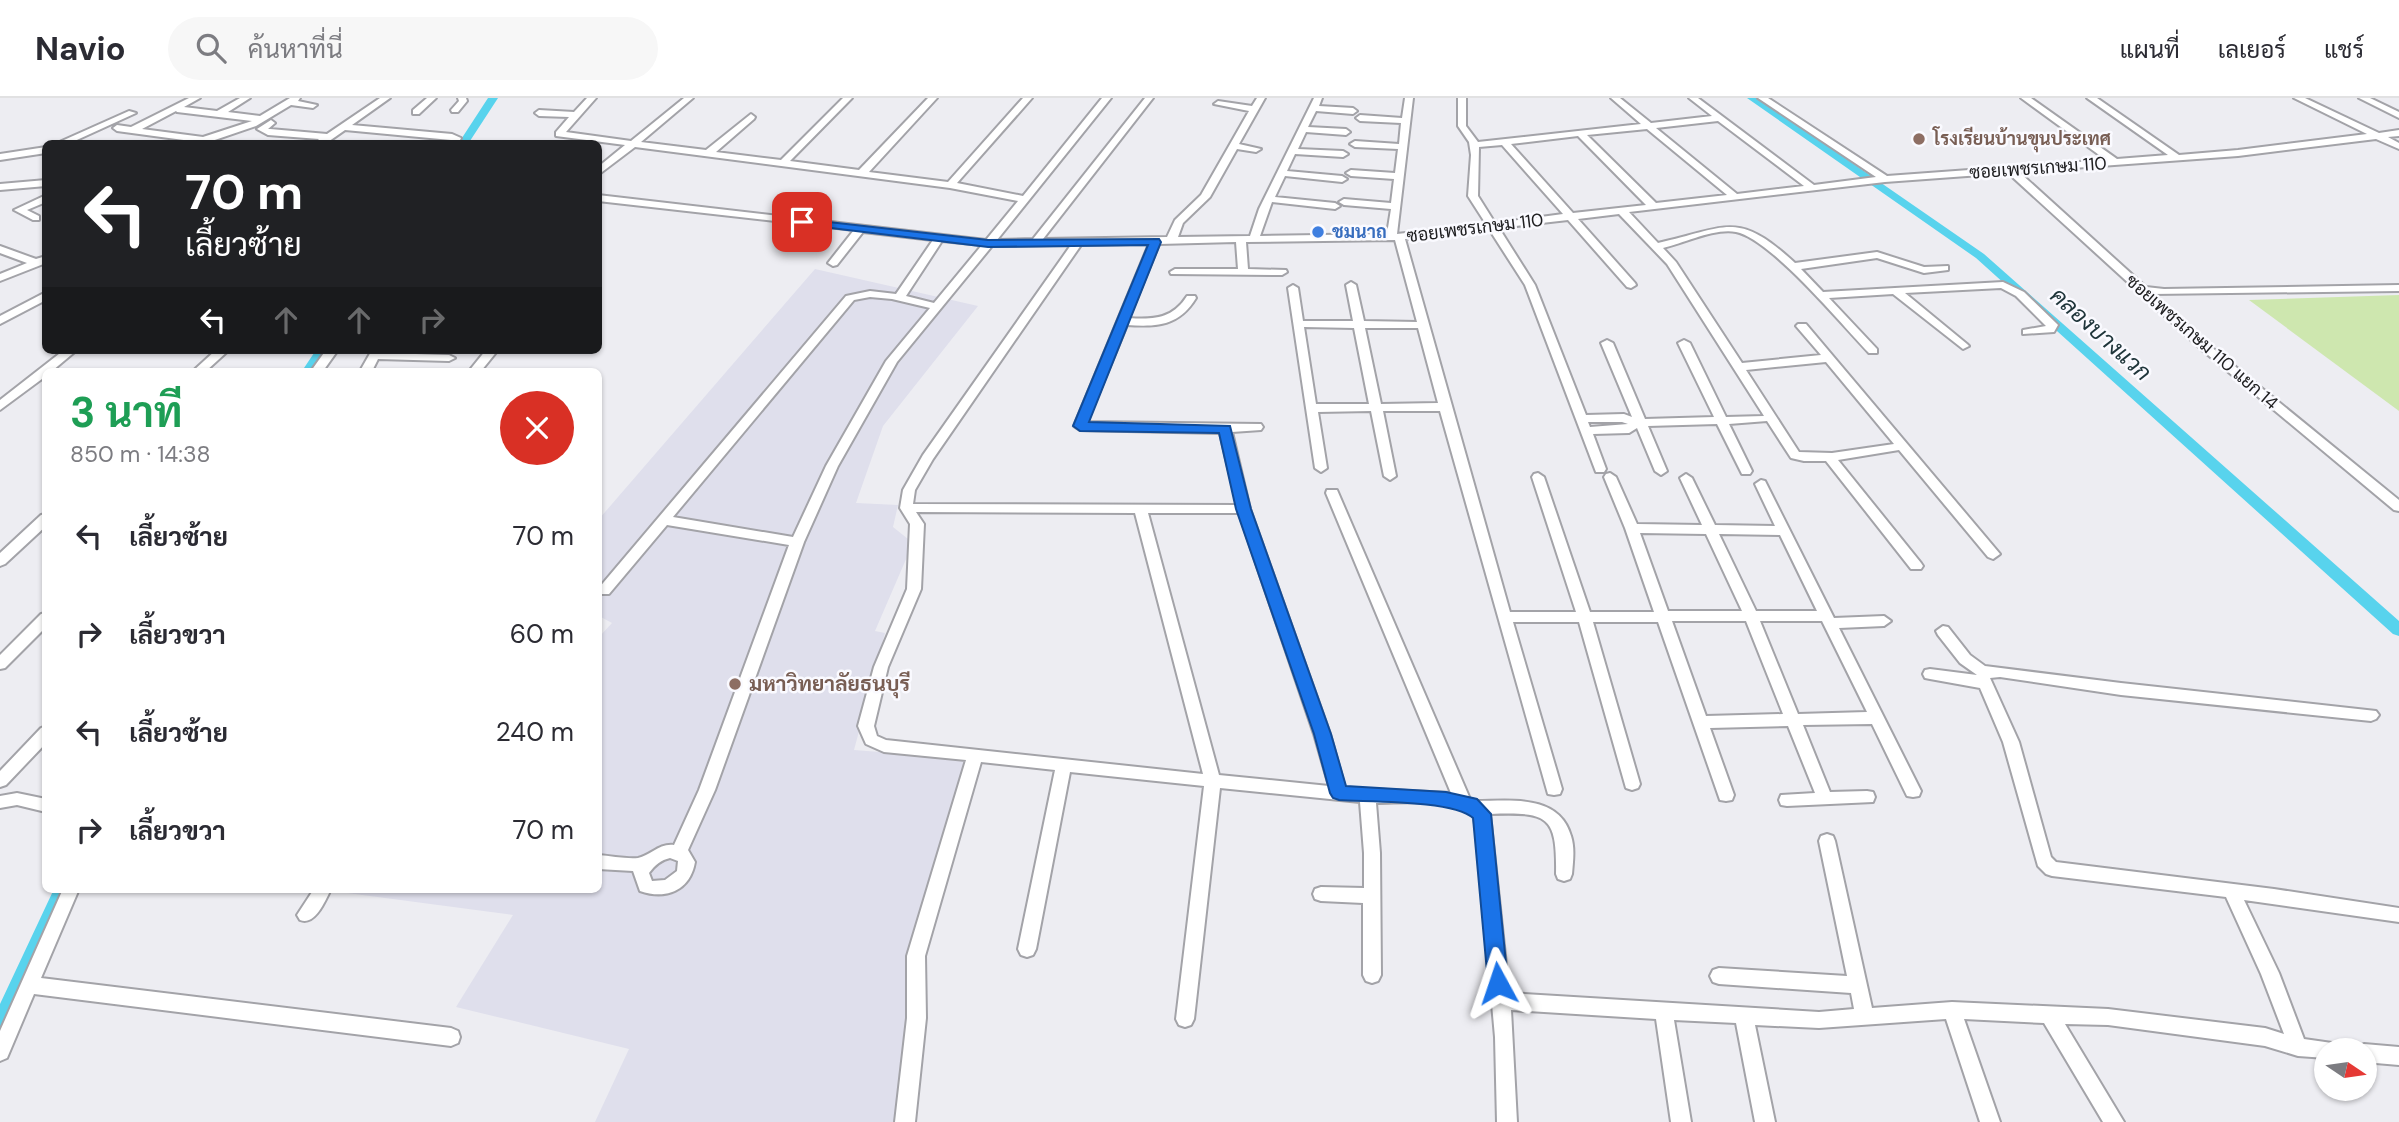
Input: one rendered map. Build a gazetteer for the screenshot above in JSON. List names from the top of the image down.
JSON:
{
  "streets": {
    "street": ["ซอยเพชรเกษม 110", "ซอยเพชรเกษม 110 แยก 14"]
  },
  "crossings": [
    ["ซอยเพชรเกษม 110", "ซอยเพชรเกษม 110 แยก 14"]
  ],
  "water": ["คลองบางแวก"],
  "places": ["โรงเรียนบ้านขุนประเทศ", "ชมนาถ", "มหาวิทยาลัยธนบุรี"],
  "north": "right",
  "page": {
    "header": "Navio",
    "search": "ค้นหาที่นี่",
    "nav": ["แผนที่", "เลเยอร์", "แชร์"],
    "turn": ["70 m", "เลี้ยวซ้าย"],
    "heading": ["3 นาที", "850 m · 14:38"],
    "list": [
      {
        "name": "เลี้ยวซ้าย",
        "value": "70 m"
      },
      {
        "name": "เลี้ยวขวา",
        "value": "60 m"
      },
      {
        "name": "เลี้ยวซ้าย",
        "value": "240 m"
      },
      {
        "name": "เลี้ยวขวา",
        "value": "70 m"
      }
    ]
  }
}
